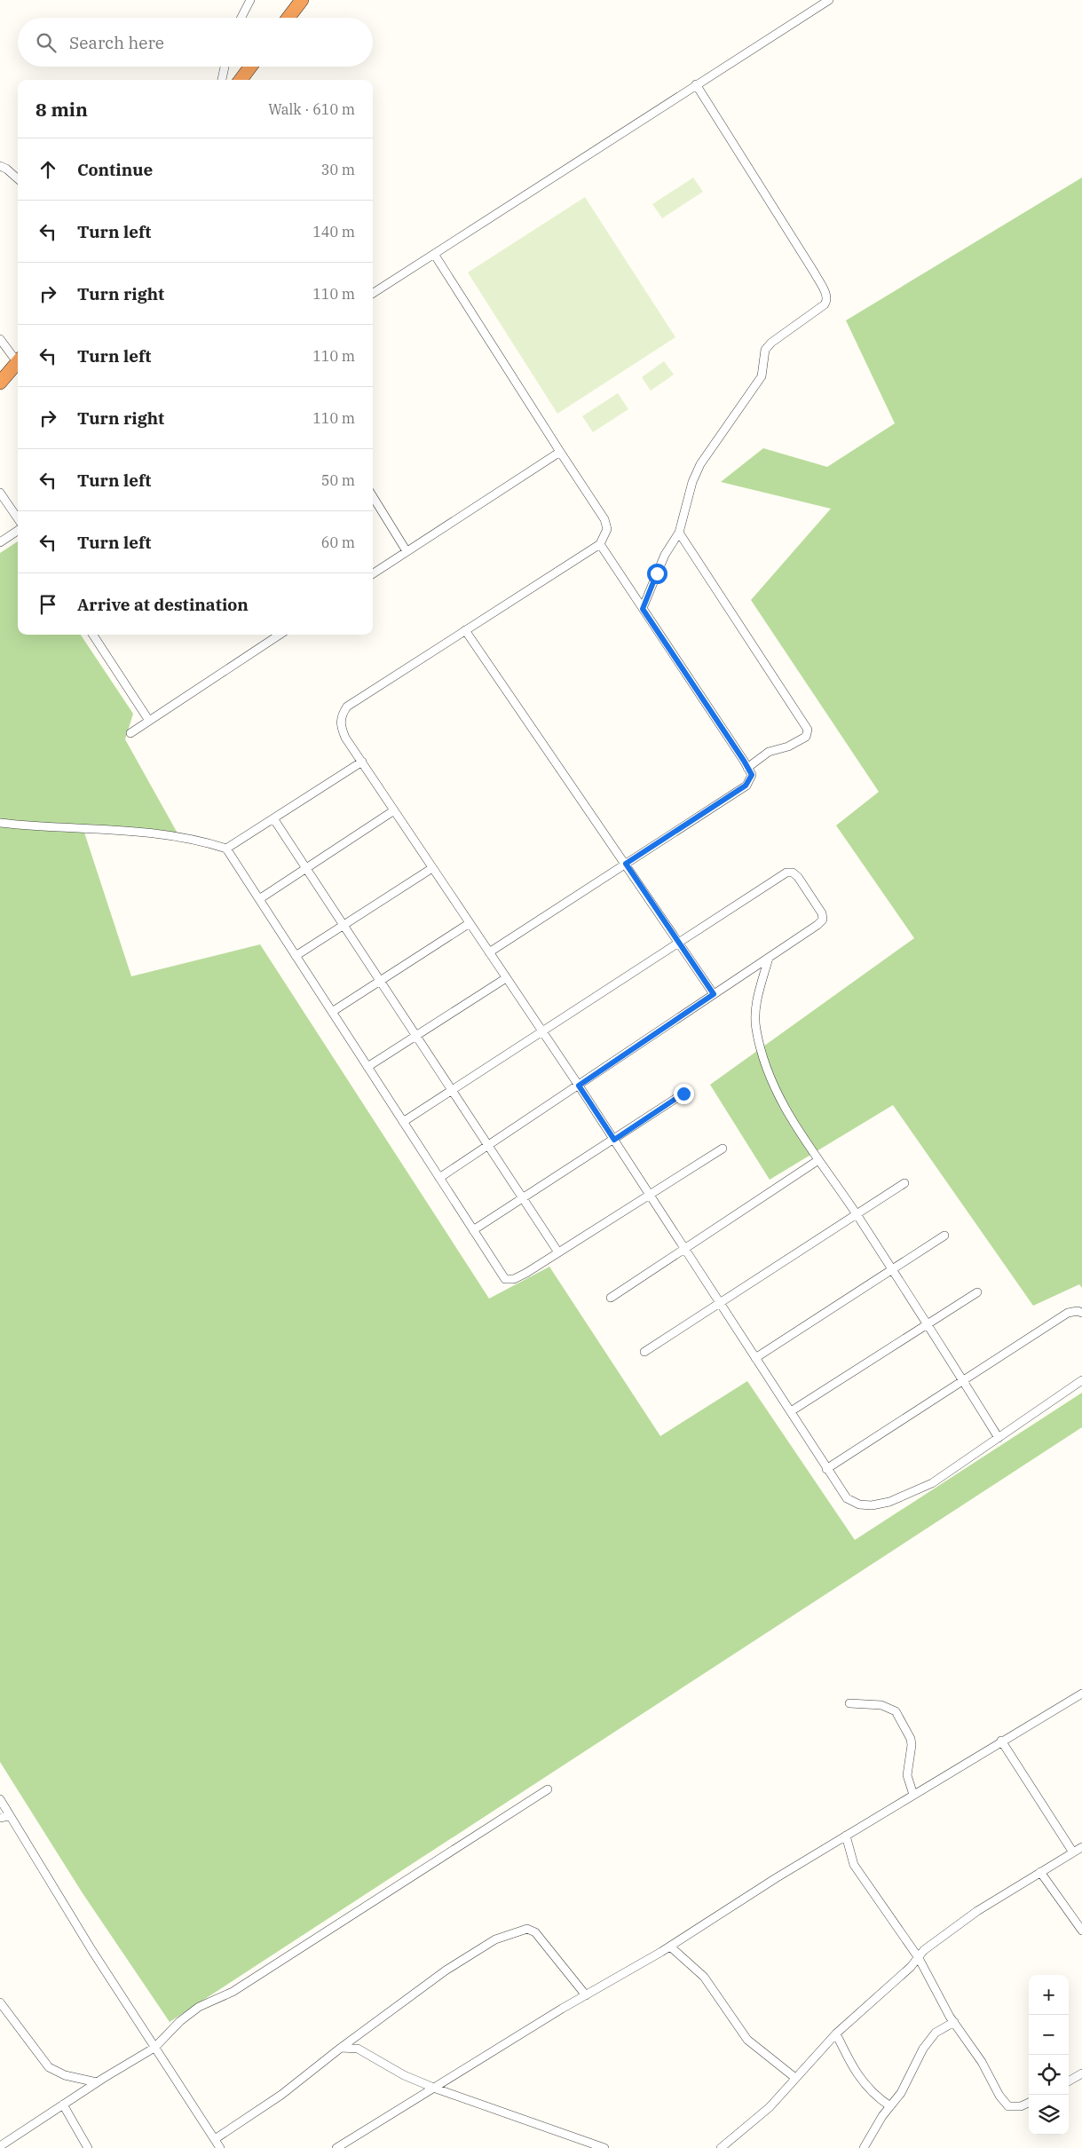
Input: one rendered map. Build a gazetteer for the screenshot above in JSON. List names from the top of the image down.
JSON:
{
  "page": {
    "search": "Search here",
    "heading": ["8 min", "Walk · 610 m"],
    "list": [
      ["Continue", "30 m"],
      ["Turn left", "140 m"],
      ["Turn right", "110 m"],
      ["Turn left", "110 m"],
      ["Turn right", "110 m"],
      ["Turn left", "50 m"],
      ["Turn left", "60 m"],
      "Arrive at destination"
    ],
    "map_buttons": ["+", "−"]
  }
}
